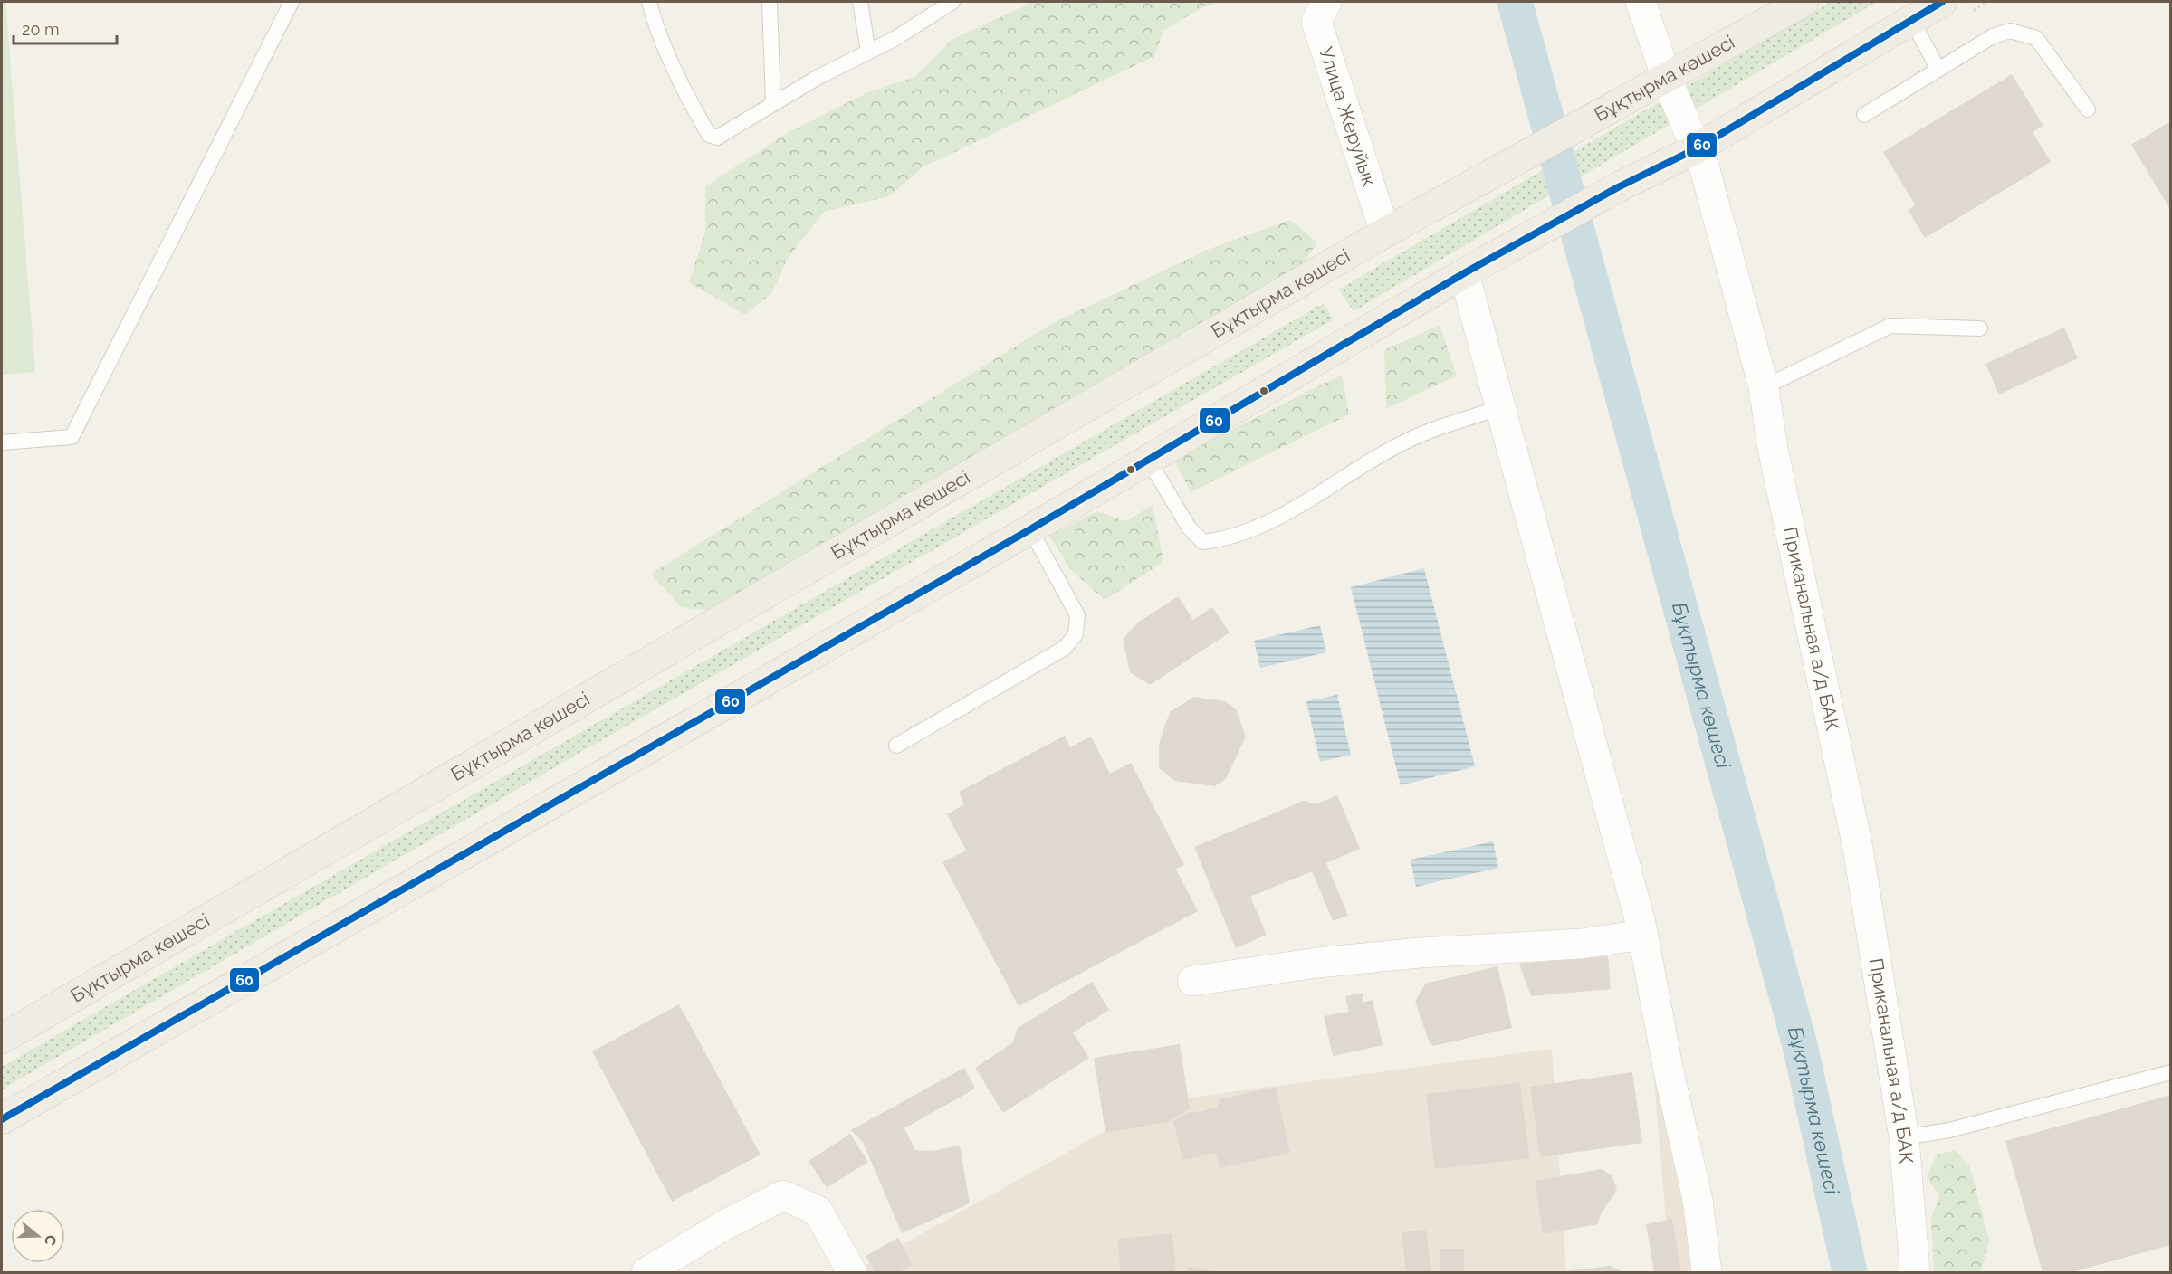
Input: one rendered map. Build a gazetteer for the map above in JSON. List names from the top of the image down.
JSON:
{
  "streets": {
    "main road": ["Бұқтырма көшесі"],
    "street": ["Улица Жеруйык", "Приканальная а/д БАК"]
  },
  "crossings": [
    ["Бұқтырма көшесі", "Улица Жеруйык"],
    ["Бұқтырма көшесі", "Приканальная а/д БАК"]
  ],
  "water": ["Бұқтырма көшесі"],
  "lines": ["transit line 60"],
  "scale_bar": "20 m",
  "north": "right"
}
